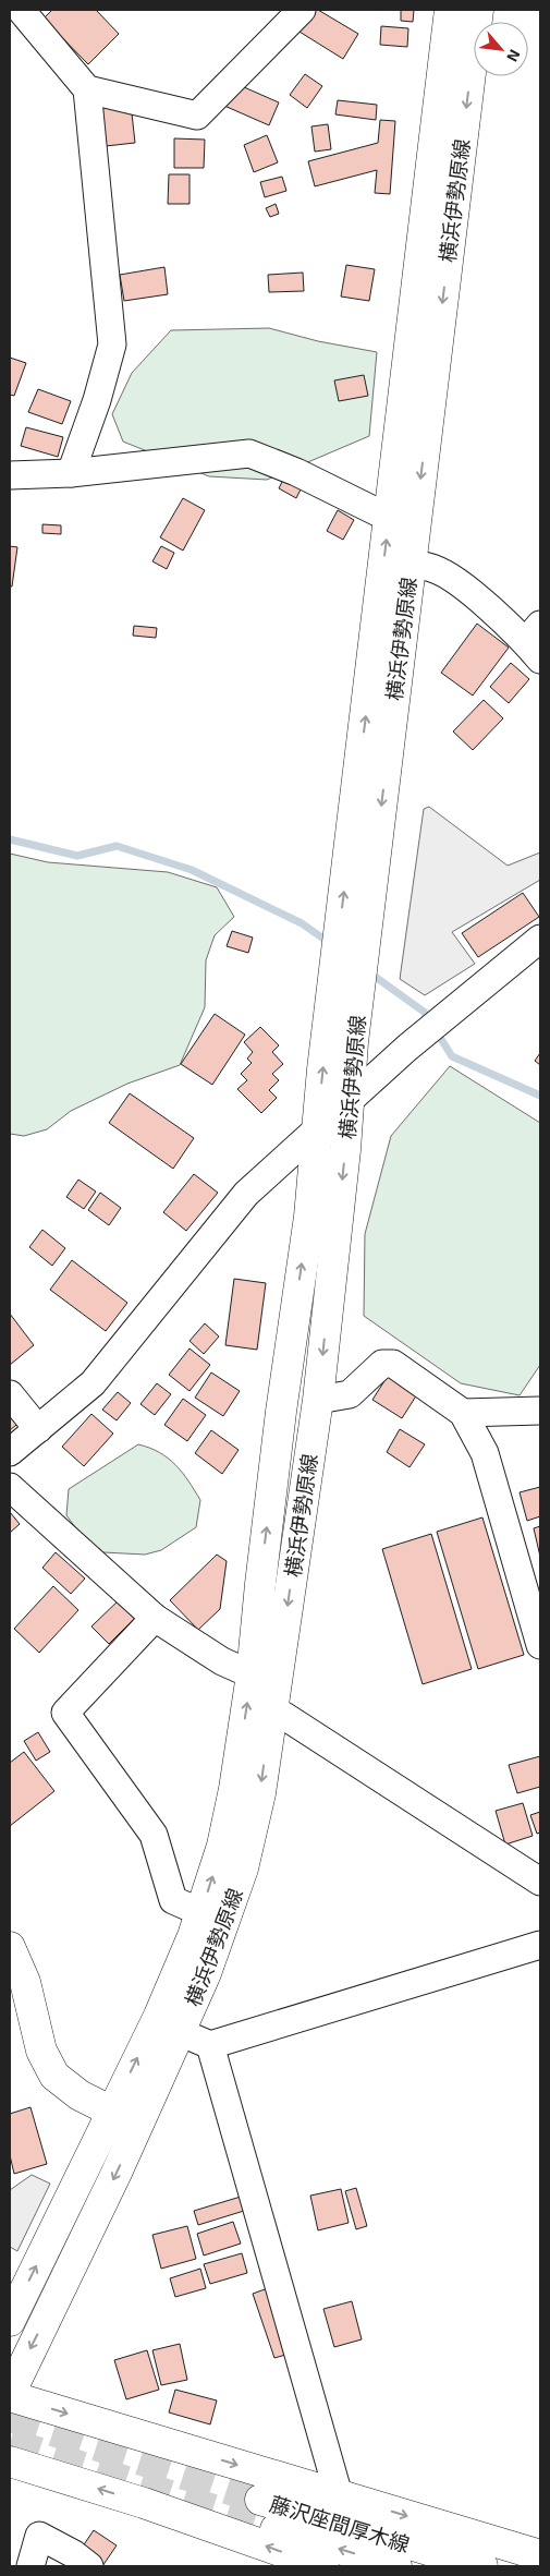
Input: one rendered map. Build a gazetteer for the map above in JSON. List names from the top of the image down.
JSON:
{
  "streets": {
    "main road": ["横浜伊勢原線", "藤沢座間厚木線"]
  },
  "north": "bottom right"
}
